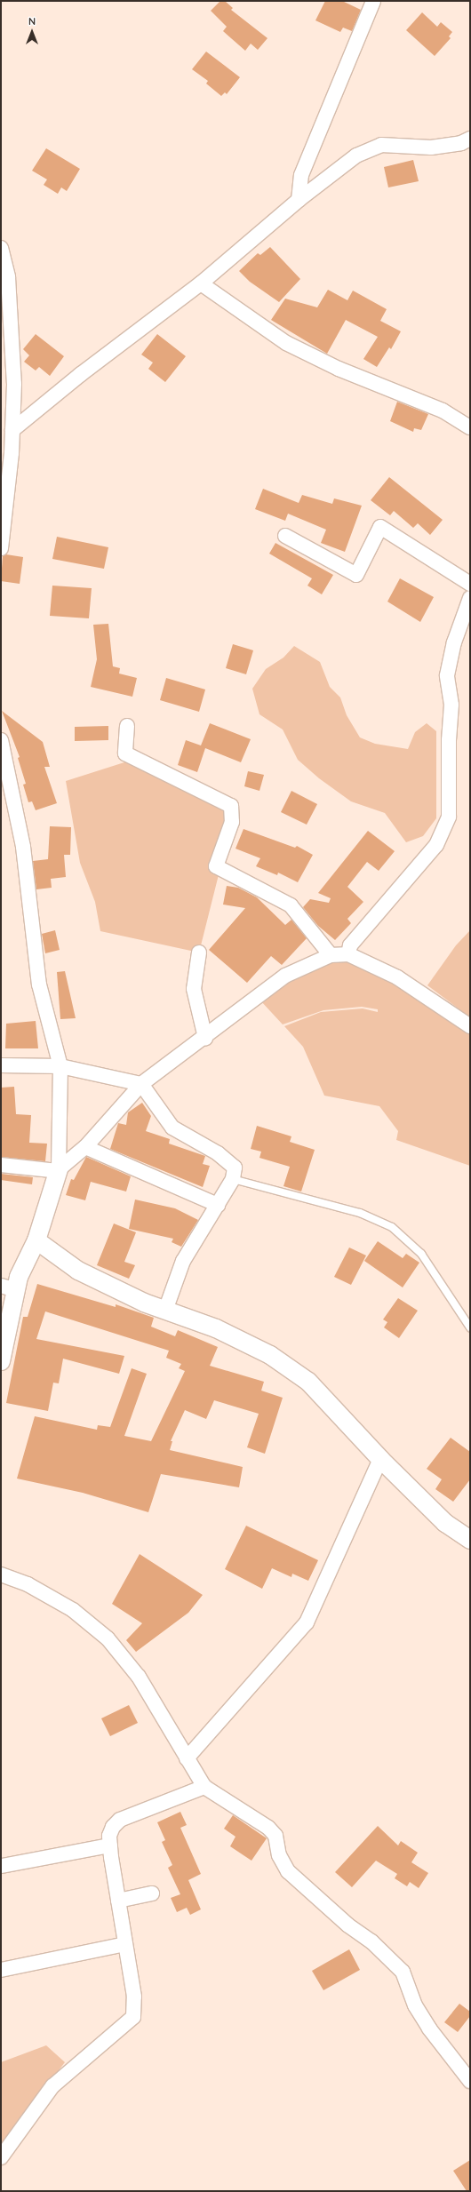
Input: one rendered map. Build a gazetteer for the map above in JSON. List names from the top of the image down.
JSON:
{
  "north": "top"
}
